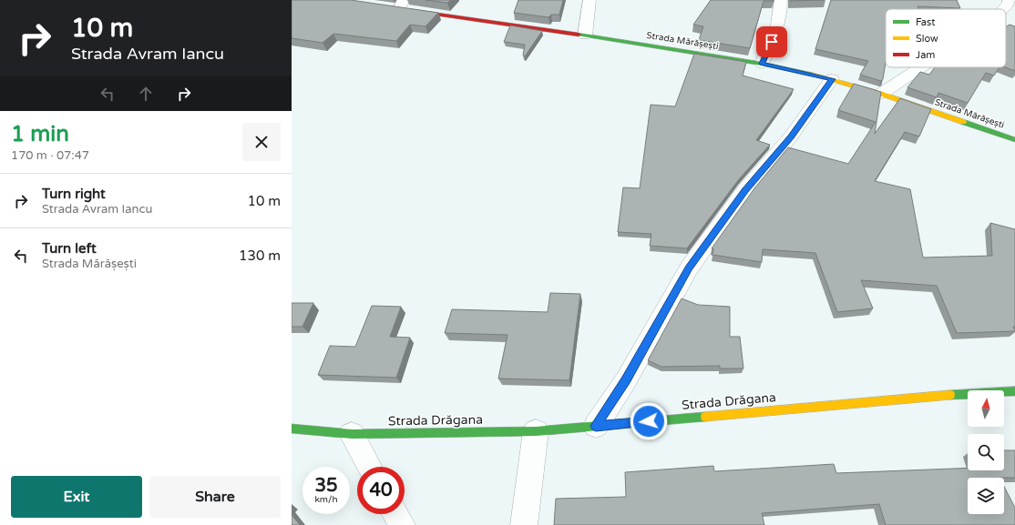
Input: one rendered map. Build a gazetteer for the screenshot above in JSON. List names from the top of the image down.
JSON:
{
  "streets": {
    "street": ["Strada Mărășești", "Strada Drăgana"]
  },
  "legend": ["Fast", "Slow", "Jam"],
  "north": "top",
  "page": {
    "turn": ["10 m", "Strada Avram Iancu"],
    "heading": ["1 min", "170 m · 07:47"],
    "list": [
      {
        "name": "Turn right",
        "note": "Strada Avram Iancu",
        "value": "10 m"
      },
      {
        "name": "Turn left",
        "note": "Strada Mărășești",
        "value": "130 m"
      }
    ],
    "speed": "35 km/h",
    "limit": "40",
    "buttons": ["Exit", "Share"]
  }
}
